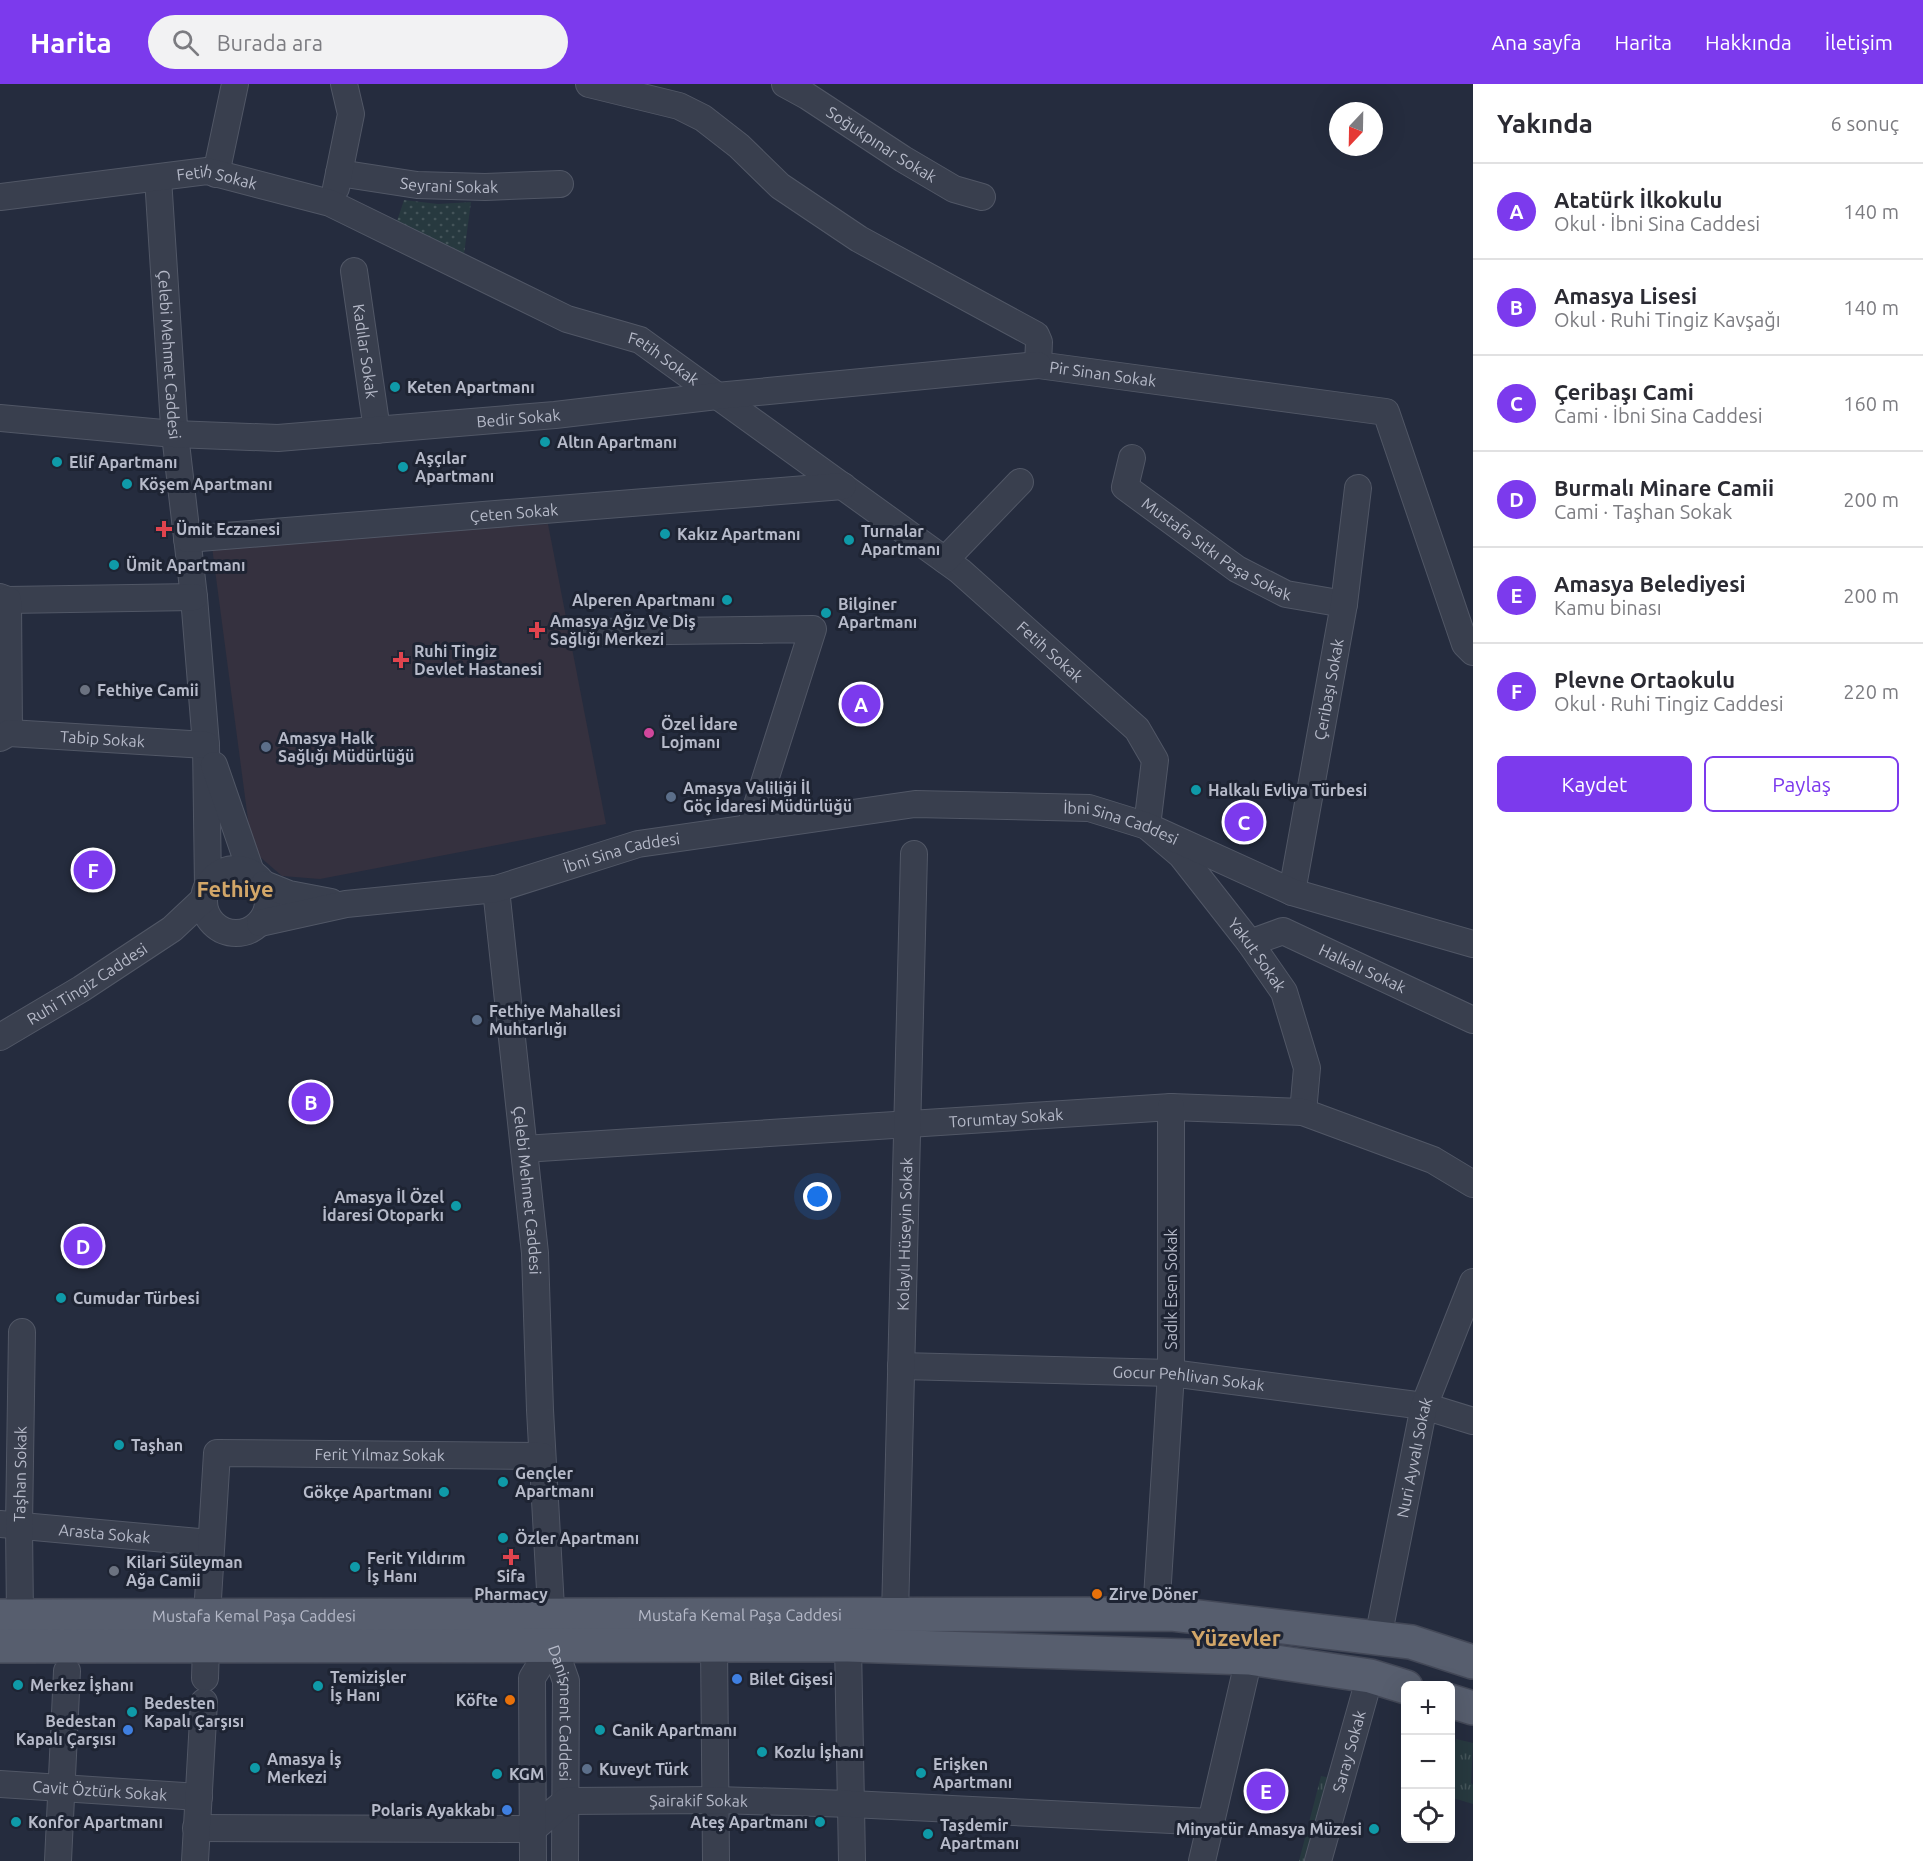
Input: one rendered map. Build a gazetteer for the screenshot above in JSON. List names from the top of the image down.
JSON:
{
  "streets": {
    "main road": ["Mustafa Kemal Paşa Caddesi"],
    "street": [
      "Soğukpınar Sokak",
      "Fetih Sokak",
      "Seyrani Sokak",
      "Kadılar Sokak",
      "Çelebi Mehmet Caddesi",
      "Pir Sinan Sokak",
      "Bedir Sokak",
      "Çeten Sokak",
      "Mustafa Sıtkı Paşa Sokak",
      "Çeribaşı Sokak",
      "Tabip Sokak",
      "İbni Sina Caddesi",
      "Yakut Sokak",
      "Halkalı Sokak",
      "Ruhi Tingiz Caddesi",
      "Torumtay Sokak",
      "Kolaylı Hüseyin Sokak",
      "Sadık Esen Sokak",
      "Gocur Pehlivan Sokak",
      "Ferit Yılmaz Sokak",
      "Nuri Ayvalı Sokak",
      "Taşhan Sokak",
      "Arasta Sokak",
      "Danişment Caddesi",
      "Saray Sokak",
      "Cavit Öztürk Sokak",
      "Şairakif Sokak"
    ]
  },
  "crossings": [
    ["Fetih Sokak", "Çelebi Mehmet Caddesi"],
    ["Fetih Sokak", "Bedir Sokak"],
    ["Fetih Sokak", "Çeten Sokak"],
    ["Fetih Sokak", "İbni Sina Caddesi"],
    ["Fetih Sokak", "Yakut Sokak"],
    ["Kadılar Sokak", "Bedir Sokak"],
    ["Çelebi Mehmet Caddesi", "Bedir Sokak"],
    ["Çelebi Mehmet Caddesi", "Çeten Sokak"],
    ["Çelebi Mehmet Caddesi", "Tabip Sokak"],
    ["Çelebi Mehmet Caddesi", "İbni Sina Caddesi"],
    ["Çelebi Mehmet Caddesi", "Ruhi Tingiz Caddesi"],
    ["Çelebi Mehmet Caddesi", "Torumtay Sokak"],
    ["Çelebi Mehmet Caddesi", "Ferit Yılmaz Sokak"],
    ["Çelebi Mehmet Caddesi", "Mustafa Kemal Paşa Caddesi"],
    ["Çelebi Mehmet Caddesi", "Danişment Caddesi"],
    ["Pir Sinan Sokak", "Bedir Sokak"],
    ["Mustafa Sıtkı Paşa Sokak", "Çeribaşı Sokak"],
    ["Çeribaşı Sokak", "İbni Sina Caddesi"],
    ["İbni Sina Caddesi", "Yakut Sokak"],
    ["Yakut Sokak", "Halkalı Sokak"],
    ["Yakut Sokak", "Torumtay Sokak"],
    ["Torumtay Sokak", "Kolaylı Hüseyin Sokak"],
    ["Torumtay Sokak", "Sadık Esen Sokak"],
    ["Kolaylı Hüseyin Sokak", "Gocur Pehlivan Sokak"],
    ["Kolaylı Hüseyin Sokak", "Mustafa Kemal Paşa Caddesi"],
    ["Sadık Esen Sokak", "Gocur Pehlivan Sokak"],
    ["Sadık Esen Sokak", "Mustafa Kemal Paşa Caddesi"],
    ["Gocur Pehlivan Sokak", "Nuri Ayvalı Sokak"],
    ["Ferit Yılmaz Sokak", "Arasta Sokak"],
    ["Nuri Ayvalı Sokak", "Mustafa Kemal Paşa Caddesi"],
    ["Taşhan Sokak", "Arasta Sokak"],
    ["Taşhan Sokak", "Mustafa Kemal Paşa Caddesi"],
    ["Mustafa Kemal Paşa Caddesi", "Danişment Caddesi"],
    ["Mustafa Kemal Paşa Caddesi", "Saray Sokak"],
    ["Danişment Caddesi", "Şairakif Sokak"]
  ],
  "districts": ["Fethiye", "Yüzevler"],
  "places": {
    "other": [
      "Keten Apartmanı",
      "Altın Apartmanı",
      "Elif Apartmanı",
      "Aşçılar Apartmanı",
      "Köşem Apartmanı",
      "Kakız Apartmanı",
      "Turnalar Apartmanı",
      "Ümit Apartmanı",
      "Alperen Apartmanı",
      "Bilginer Apartmanı",
      "Fethiye Camii",
      "Özel İdare Lojmanı",
      "Amasya Halk Sağlığı Müdürlüğü",
      "Halkalı Evliya Türbesi",
      "Amasya Valiliği İl Göç İdaresi Müdürlüğü",
      "Fethiye Mahallesi Muhtarlığı",
      "Amasya İl Özel İdaresi Otoparkı",
      "Cumudar Türbesi",
      "Taşhan",
      "Gençler Apartmanı",
      "Gökçe Apartmanı",
      "Özler Apartmanı",
      "Ferit Yıldırım İş Hanı",
      "Kilari Süleyman Ağa Camii",
      "Zirve Döner",
      "Bilet Gişesi",
      "Merkez İşhanı",
      "Temizişler İş Hanı",
      "Köfte",
      "Bedesten Kapalı Çarşısı",
      "Bedestan Kapalı Çarşısı",
      "Canik Apartmanı",
      "Kozlu İşhanı",
      "Amasya İş Merkezi",
      "Kuveyt Türk",
      "Erişken Apartmanı",
      "KGM",
      "Polaris Ayakkabı",
      "Konfor Apartmanı",
      "Ateş Apartmanı",
      "Minyatür Amasya Müzesi",
      "Taşdemir Apartmanı"
    ],
    "health": [
      "Ümit Eczanesi",
      "Amasya Ağız Ve Diş Sağlığı Merkezi",
      "Ruhi Tingiz Devlet Hastanesi",
      "Sifa Pharmacy"
    ]
  },
  "north": "bottom",
  "page": {
    "header": "Harita",
    "search": "Burada ara",
    "nav": [
      "Ana sayfa",
      "Harita",
      "Hakkında",
      "İletişim"
    ],
    "heading": ["Yakında", "6 sonuç"],
    "list": [
      {
        "mark": "A",
        "name": "Atatürk İlkokulu",
        "note": "Okul · İbni Sina Caddesi",
        "value": "140 m"
      },
      {
        "mark": "B",
        "name": "Amasya Lisesi",
        "note": "Okul · Ruhi Tingiz Kavşağı",
        "value": "140 m"
      },
      {
        "mark": "C",
        "name": "Çeribaşı Cami",
        "note": "Cami · İbni Sina Caddesi",
        "value": "160 m"
      },
      {
        "mark": "D",
        "name": "Burmalı Minare Camii",
        "note": "Cami · Taşhan Sokak",
        "value": "200 m"
      },
      {
        "mark": "E",
        "name": "Amasya Belediyesi",
        "note": "Kamu binası",
        "value": "200 m"
      },
      {
        "mark": "F",
        "name": "Plevne Ortaokulu",
        "note": "Okul · Ruhi Tingiz Caddesi",
        "value": "220 m"
      }
    ],
    "pins": [
      "A",
      "C",
      "F",
      "B",
      "D",
      "E"
    ],
    "buttons": ["Kaydet", "Paylaş"],
    "map_buttons": ["+", "−"]
  }
}
